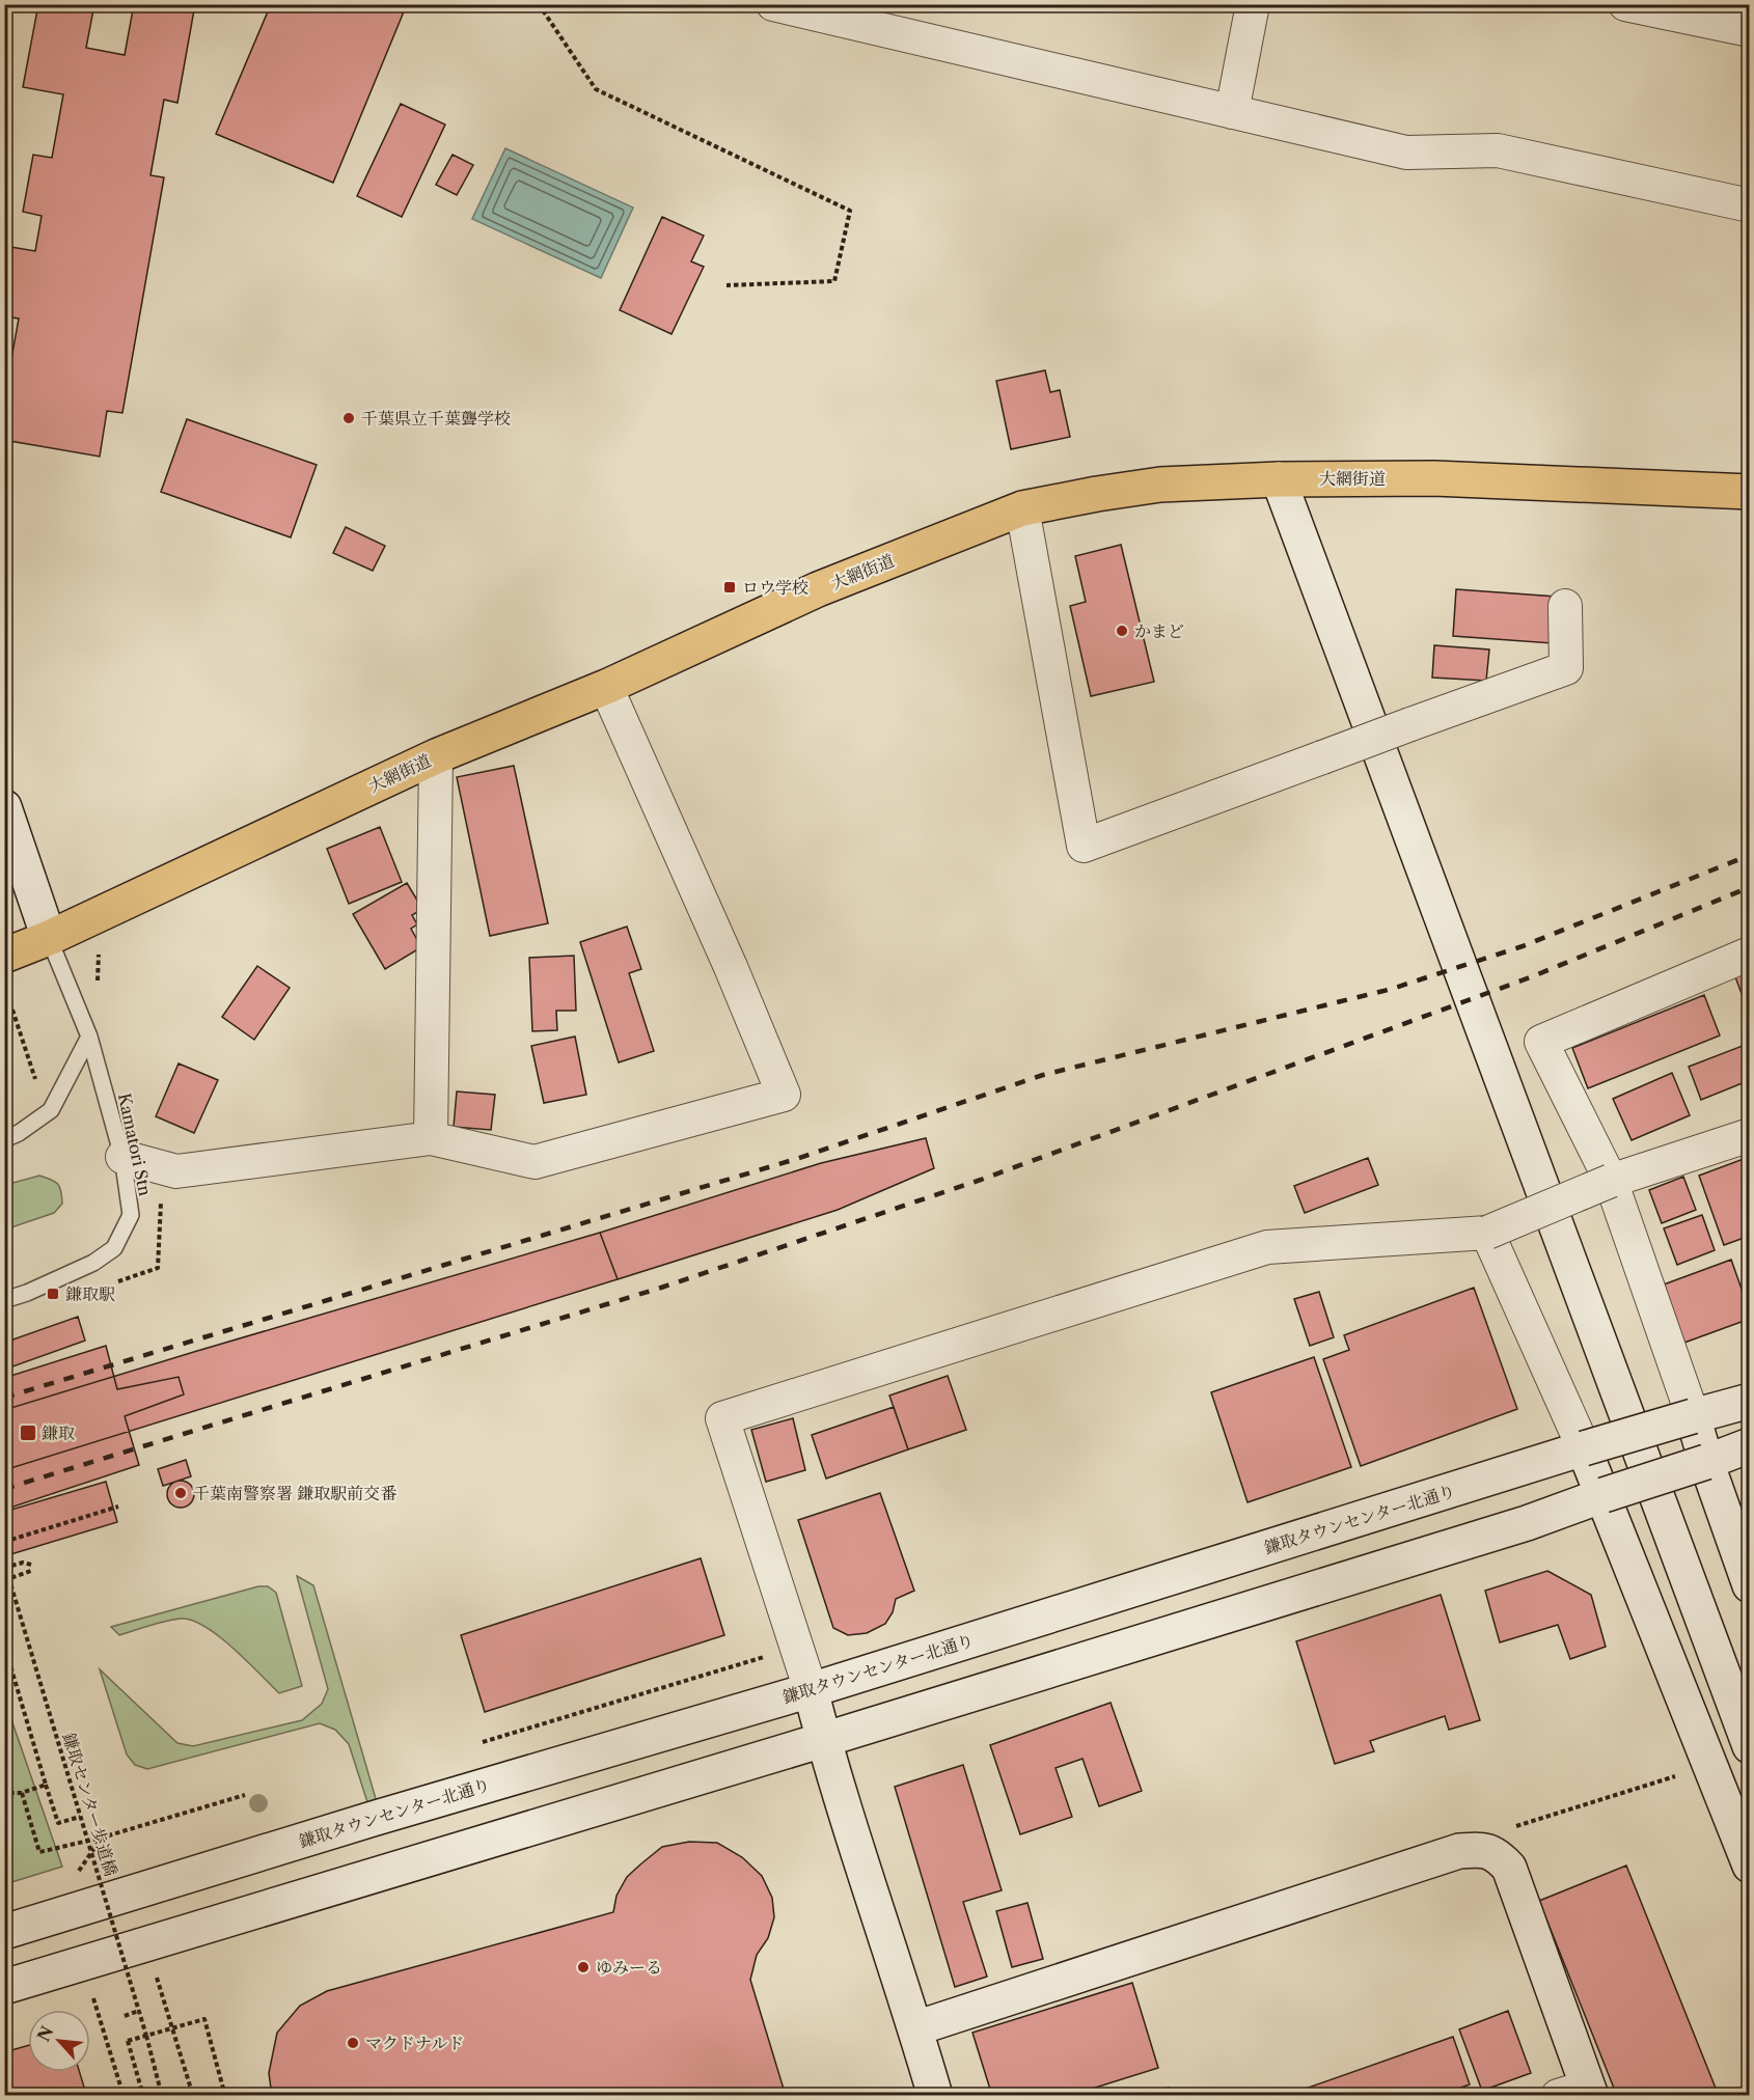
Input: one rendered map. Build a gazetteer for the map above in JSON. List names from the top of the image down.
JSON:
{
  "streets": {
    "main road": ["大網街道"],
    "street": ["鎌取タウンセンター北通り"],
    "lane": ["Kamatori Stn"],
    "path": ["鎌取センター歩道橋"]
  },
  "crossings": [
    ["大網街道", "Kamatori Stn"]
  ],
  "places": {
    "other": [
      "千葉県立千葉聾学校",
      "かまど",
      "千葉南警察署 鎌取駅前交番",
      "ゆみーる",
      "マクドナルド"
    ],
    "transit": ["ロウ学校", "鎌取駅", "鎌取"]
  },
  "north": "top left"
}
